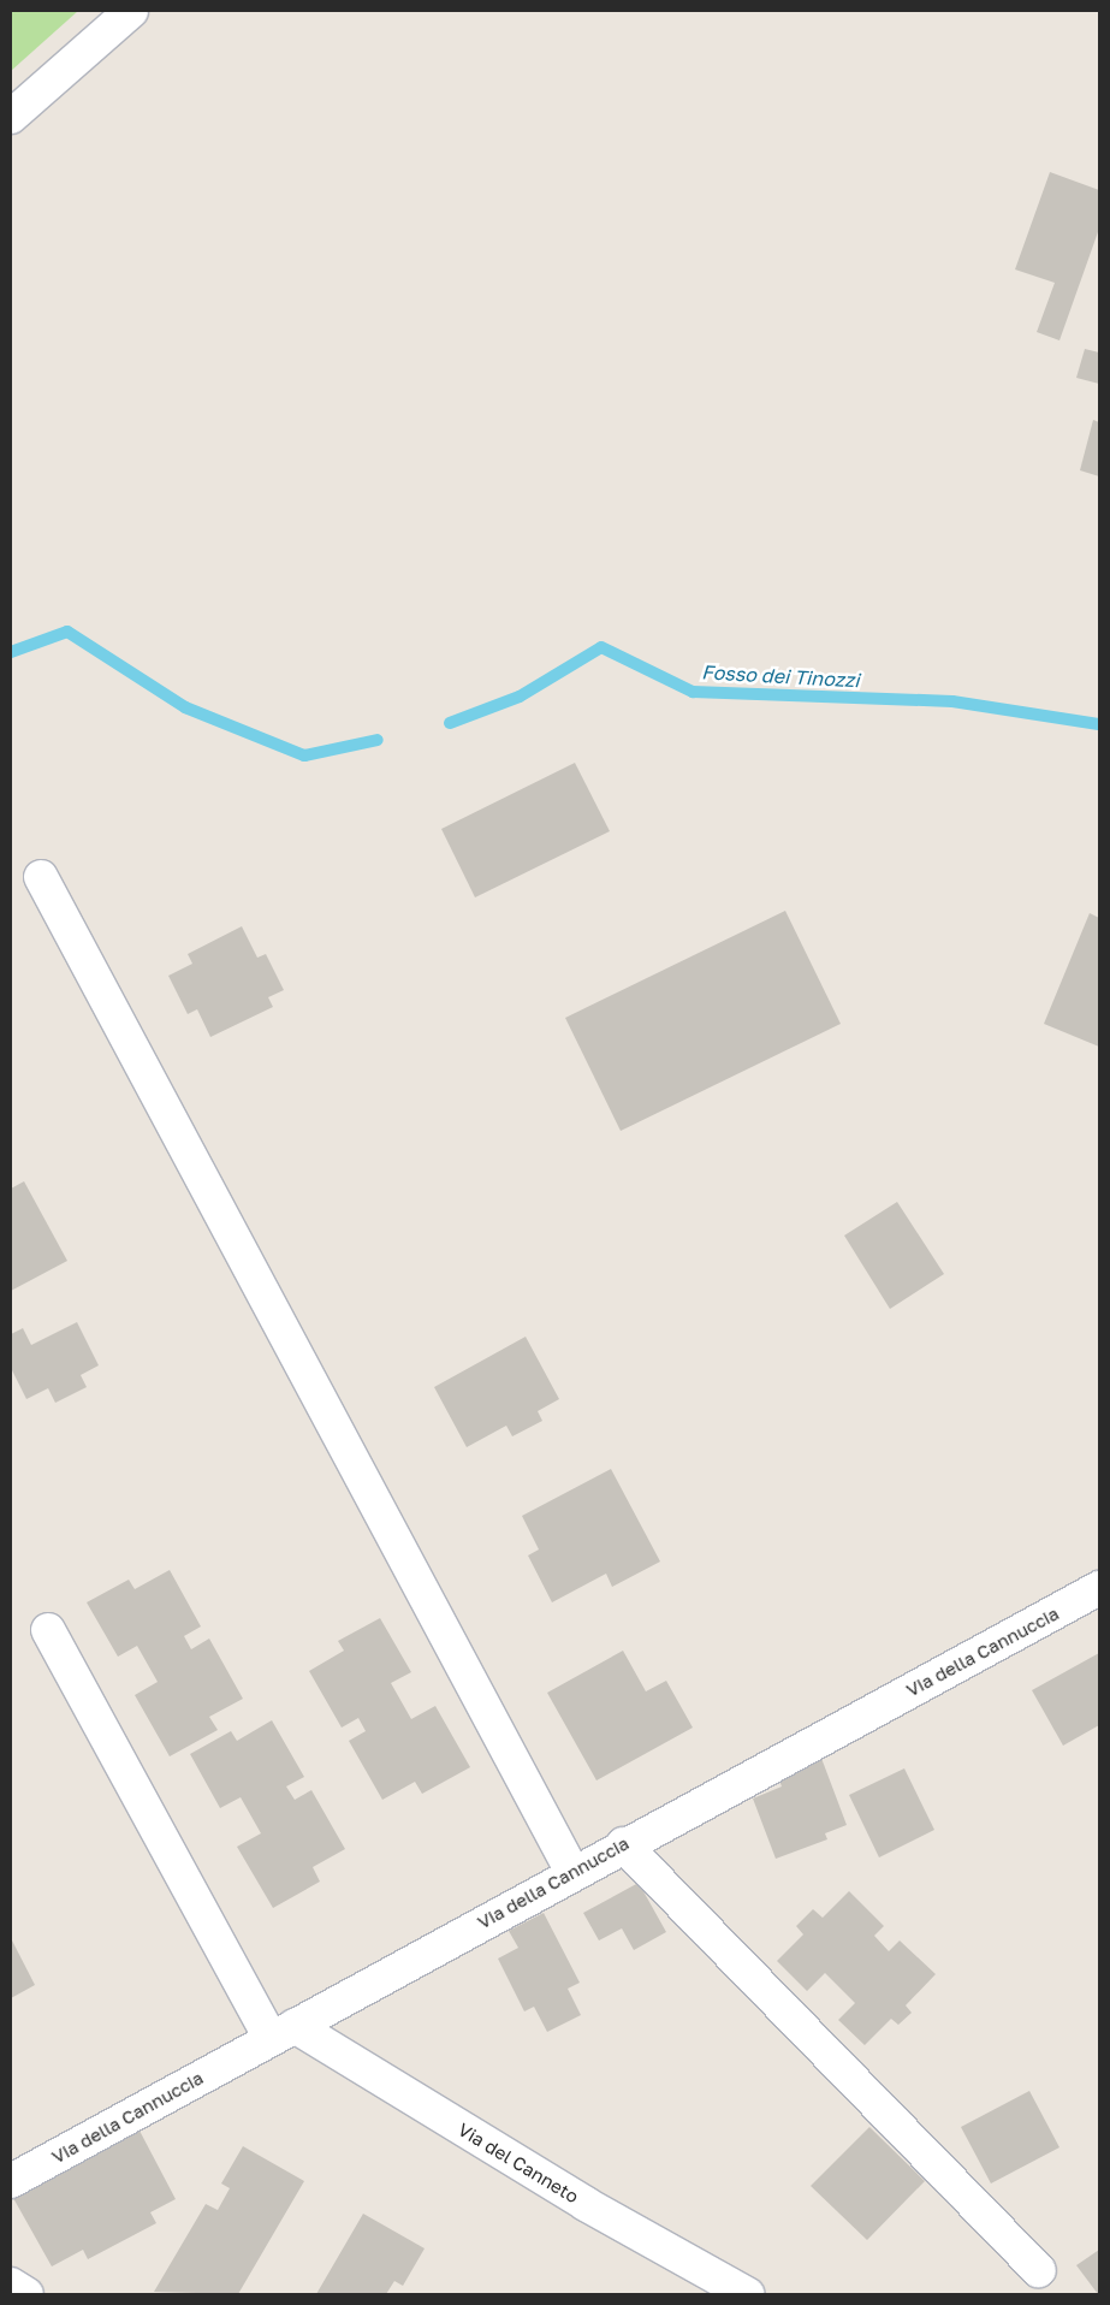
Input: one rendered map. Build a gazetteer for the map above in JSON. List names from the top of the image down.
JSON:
{
  "streets": {
    "street": ["Via della Cannuccia", "Via del Canneto"]
  },
  "crossings": [
    ["Via della Cannuccia", "Via del Canneto"]
  ],
  "water": ["Fosso dei Tinozzi"]
}
